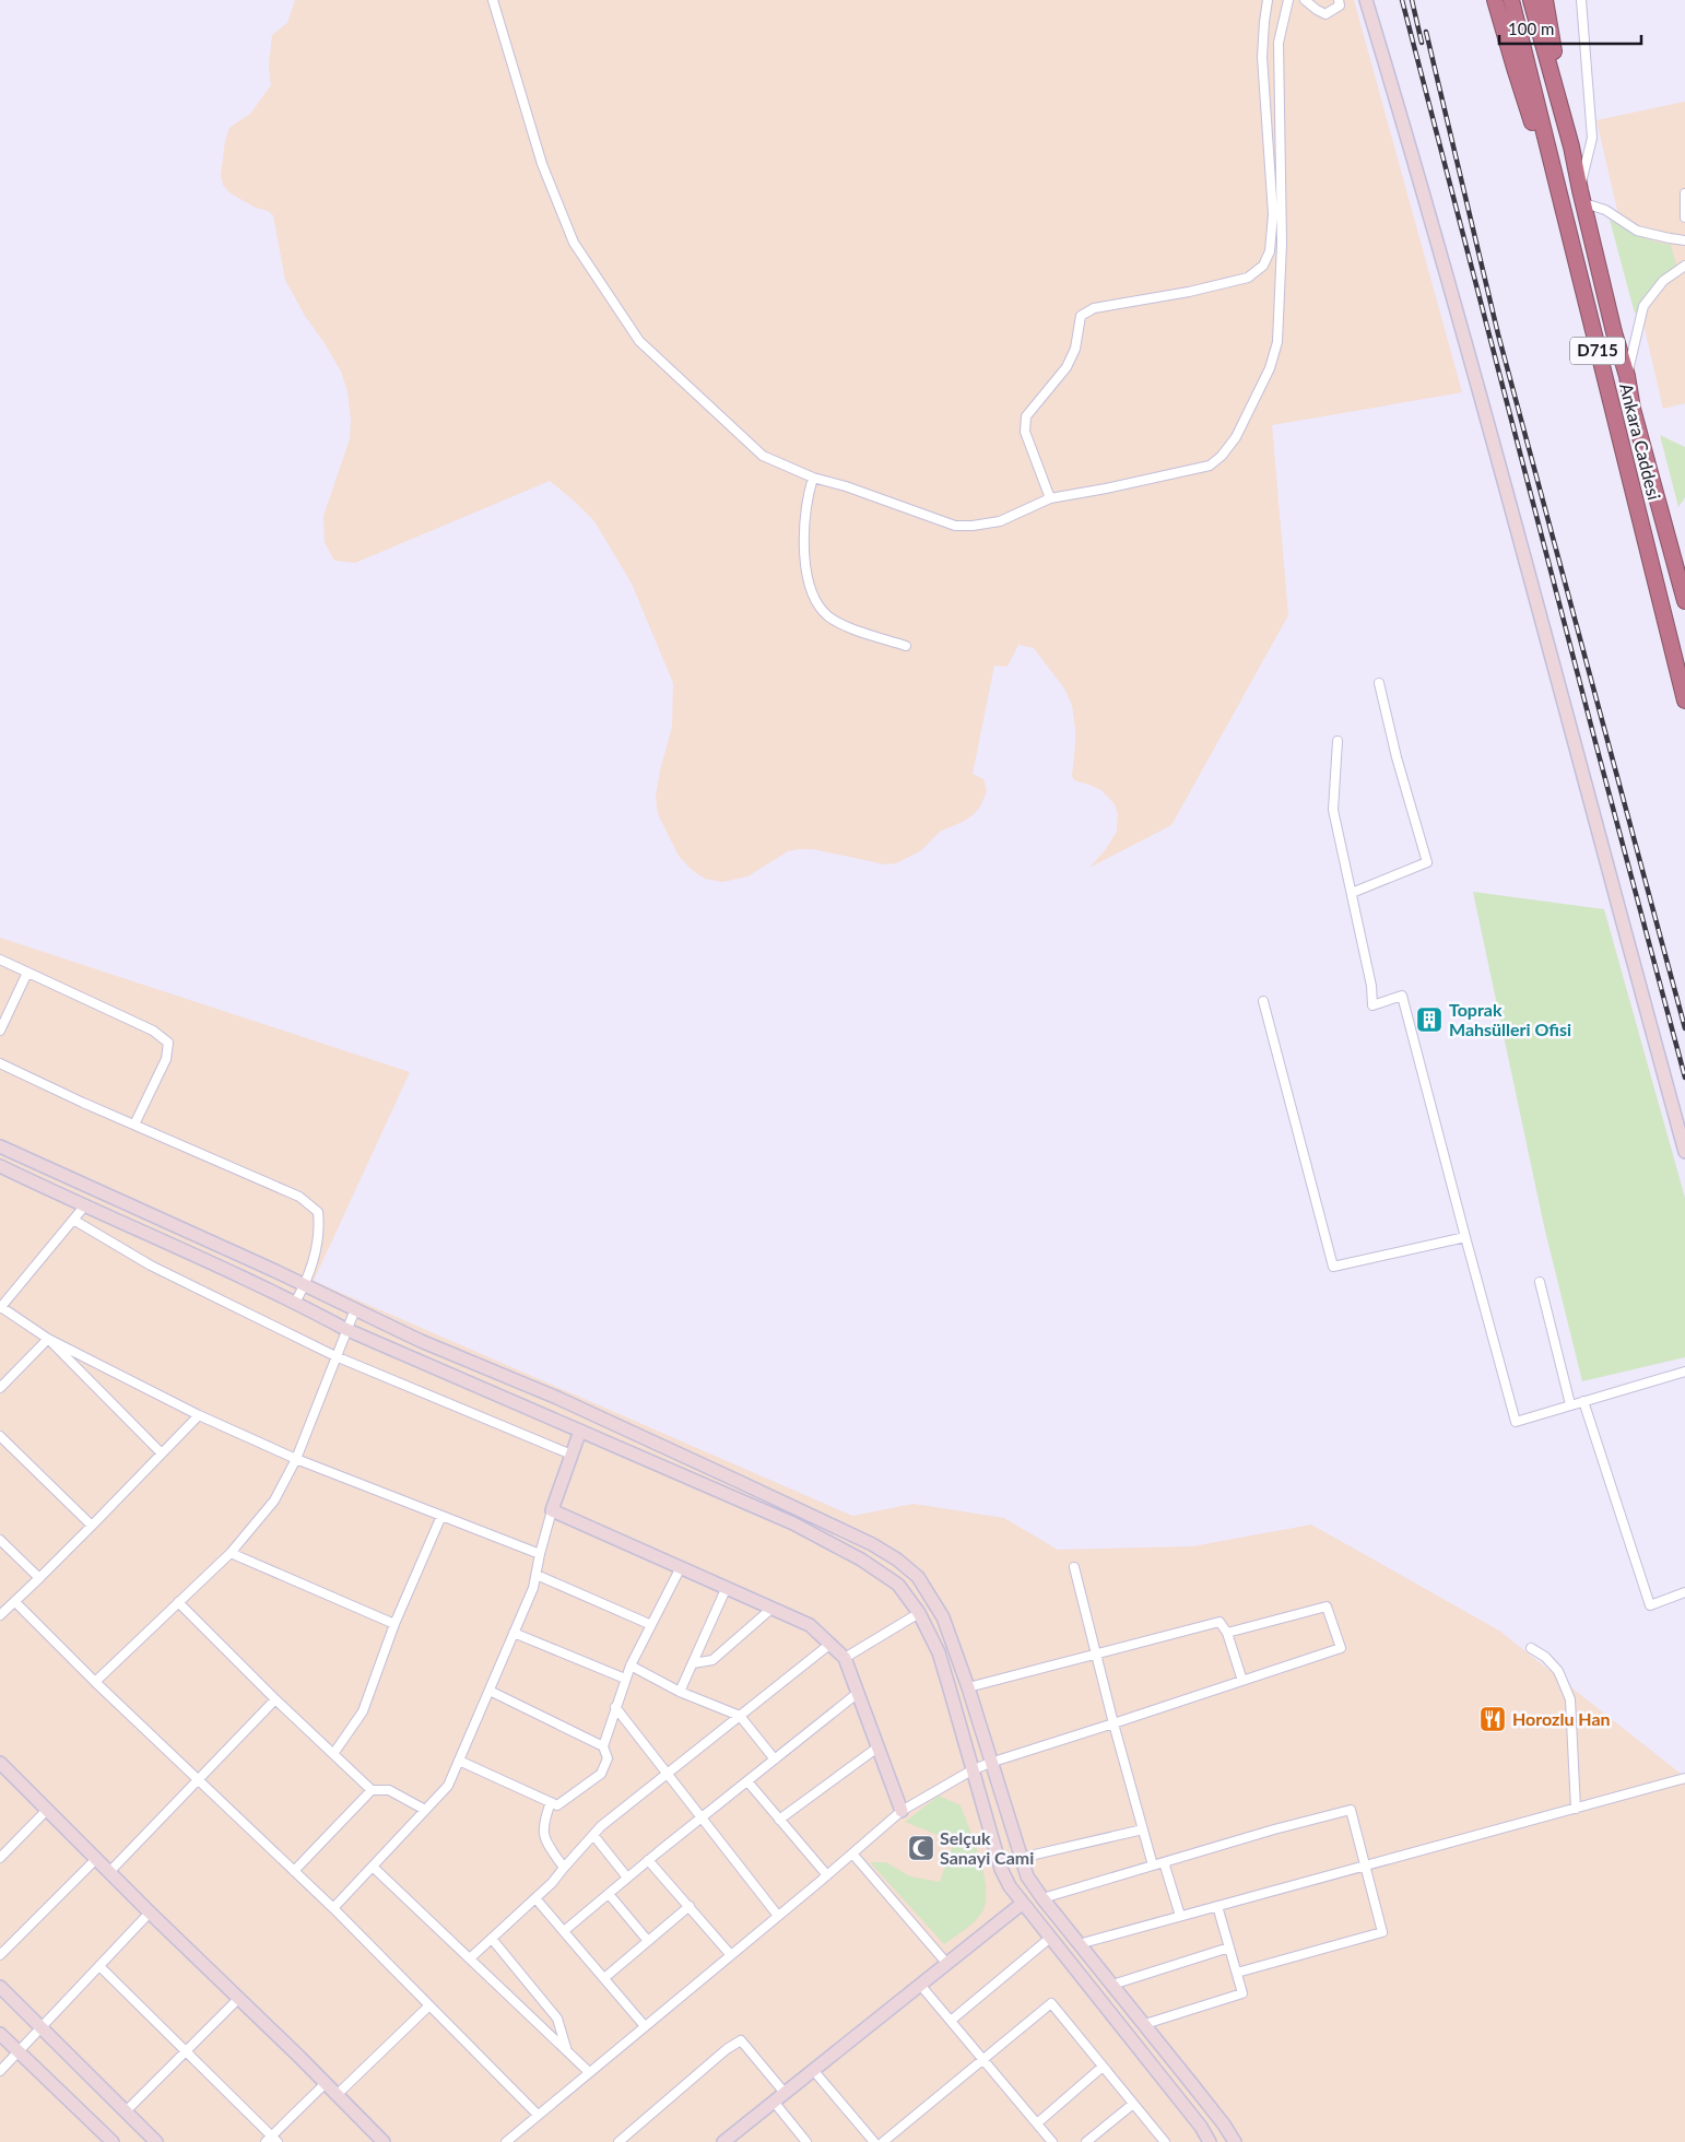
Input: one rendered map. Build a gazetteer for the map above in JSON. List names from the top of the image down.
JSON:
{
  "streets": {
    "highway": ["D715", "Ankara Caddesi"]
  },
  "places": {
    "building": ["Toprak Mahsülleri Ofisi"],
    "restaurant": ["Horozlu Han"],
    "mosque": ["Selçuk Sanayi Cami"]
  },
  "scale_bar": "100 m"
}
